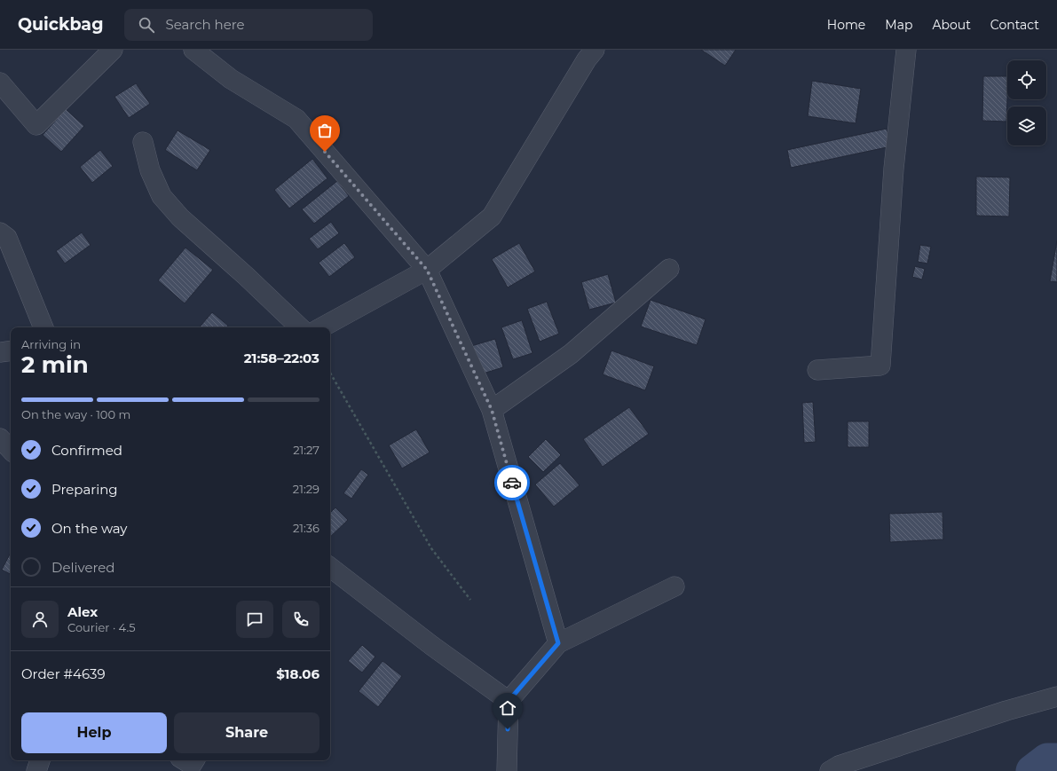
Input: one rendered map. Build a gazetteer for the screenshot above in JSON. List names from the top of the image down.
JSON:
{
  "page": {
    "header": "Quickbag",
    "search": "Search here",
    "nav": [
      "Home",
      "Map",
      "About",
      "Contact"
    ],
    "heading": ["2 min", "Arriving in", "21:58–22:03"],
    "panel": [
      "Alex",
      "Courier · 4.5",
      "Order #4639",
      "$18.06"
    ],
    "bar": "On the way · 100 m",
    "list": [
      ["Confirmed", "21:27"],
      ["Preparing", "21:29"],
      ["On the way", "21:36"],
      "Delivered"
    ],
    "buttons": ["Help", "Share"]
  }
}
